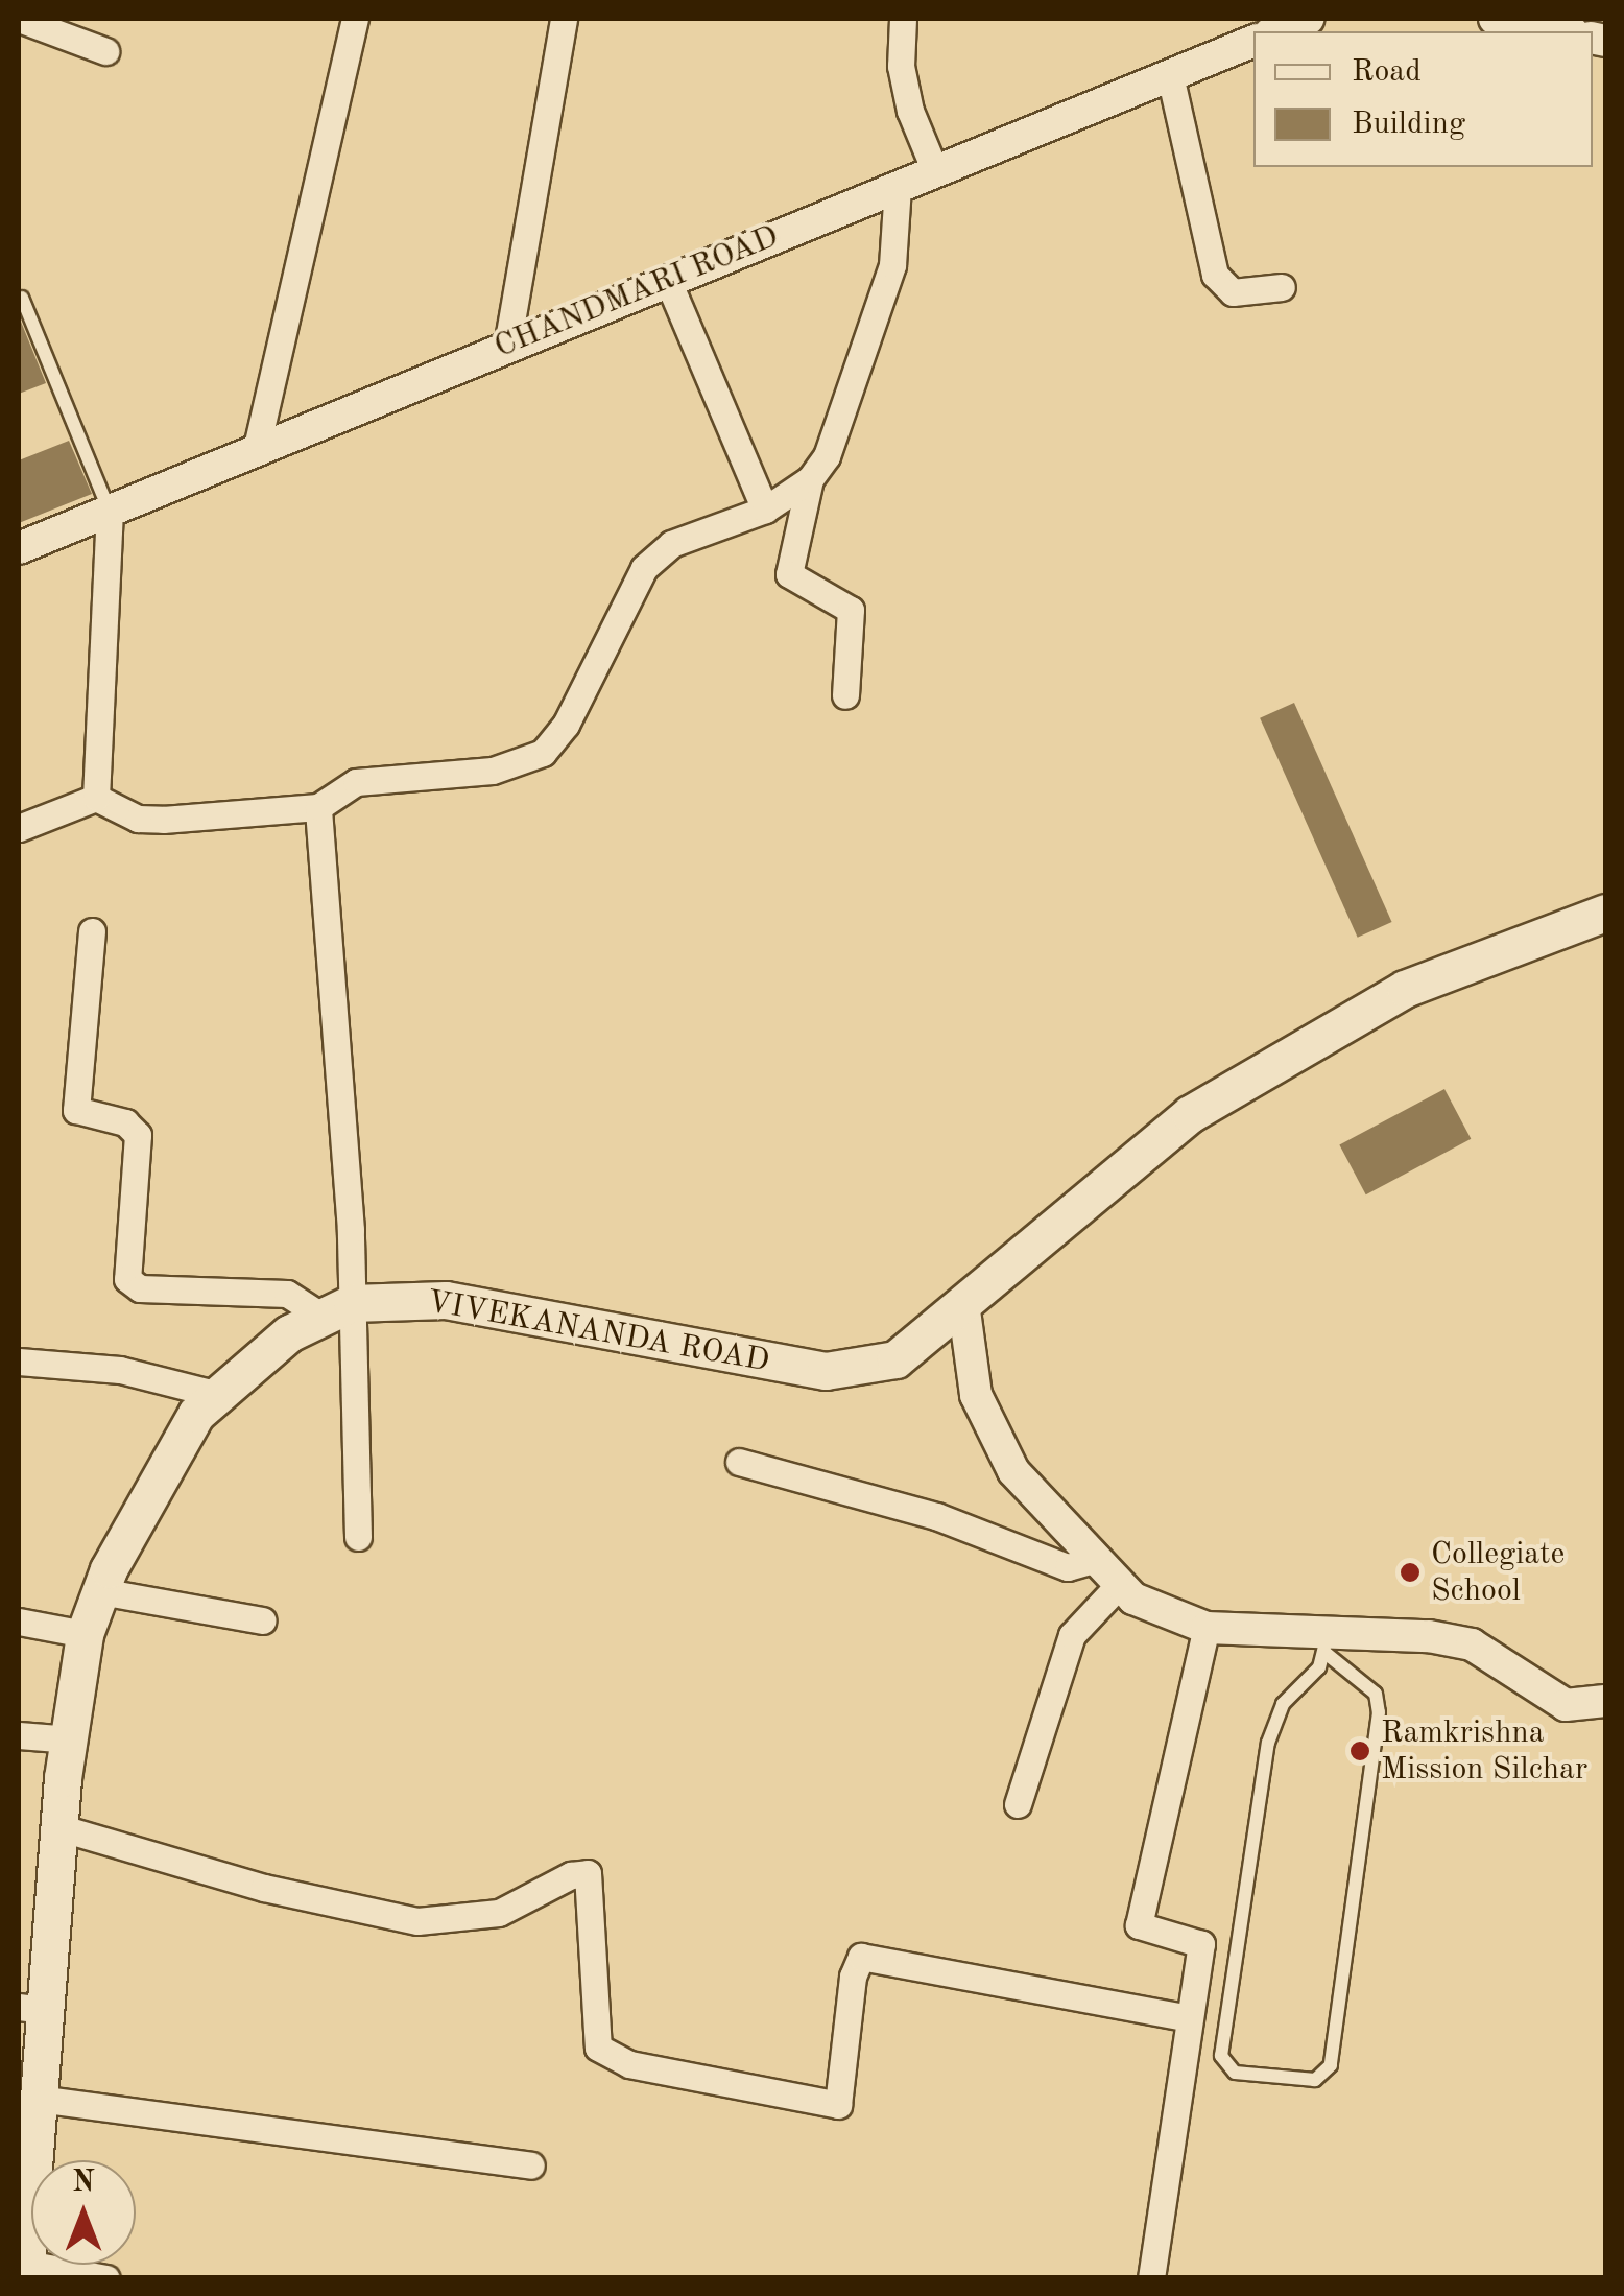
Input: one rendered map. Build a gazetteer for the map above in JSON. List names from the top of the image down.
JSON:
{
  "streets": {
    "main road": ["VIVEKANANDA ROAD"],
    "street": ["CHANDMARI ROAD"]
  },
  "places": ["Collegiate School", "Ramkrishna Mission Silchar"],
  "legend": ["Road", "Building"],
  "north": "top"
}
